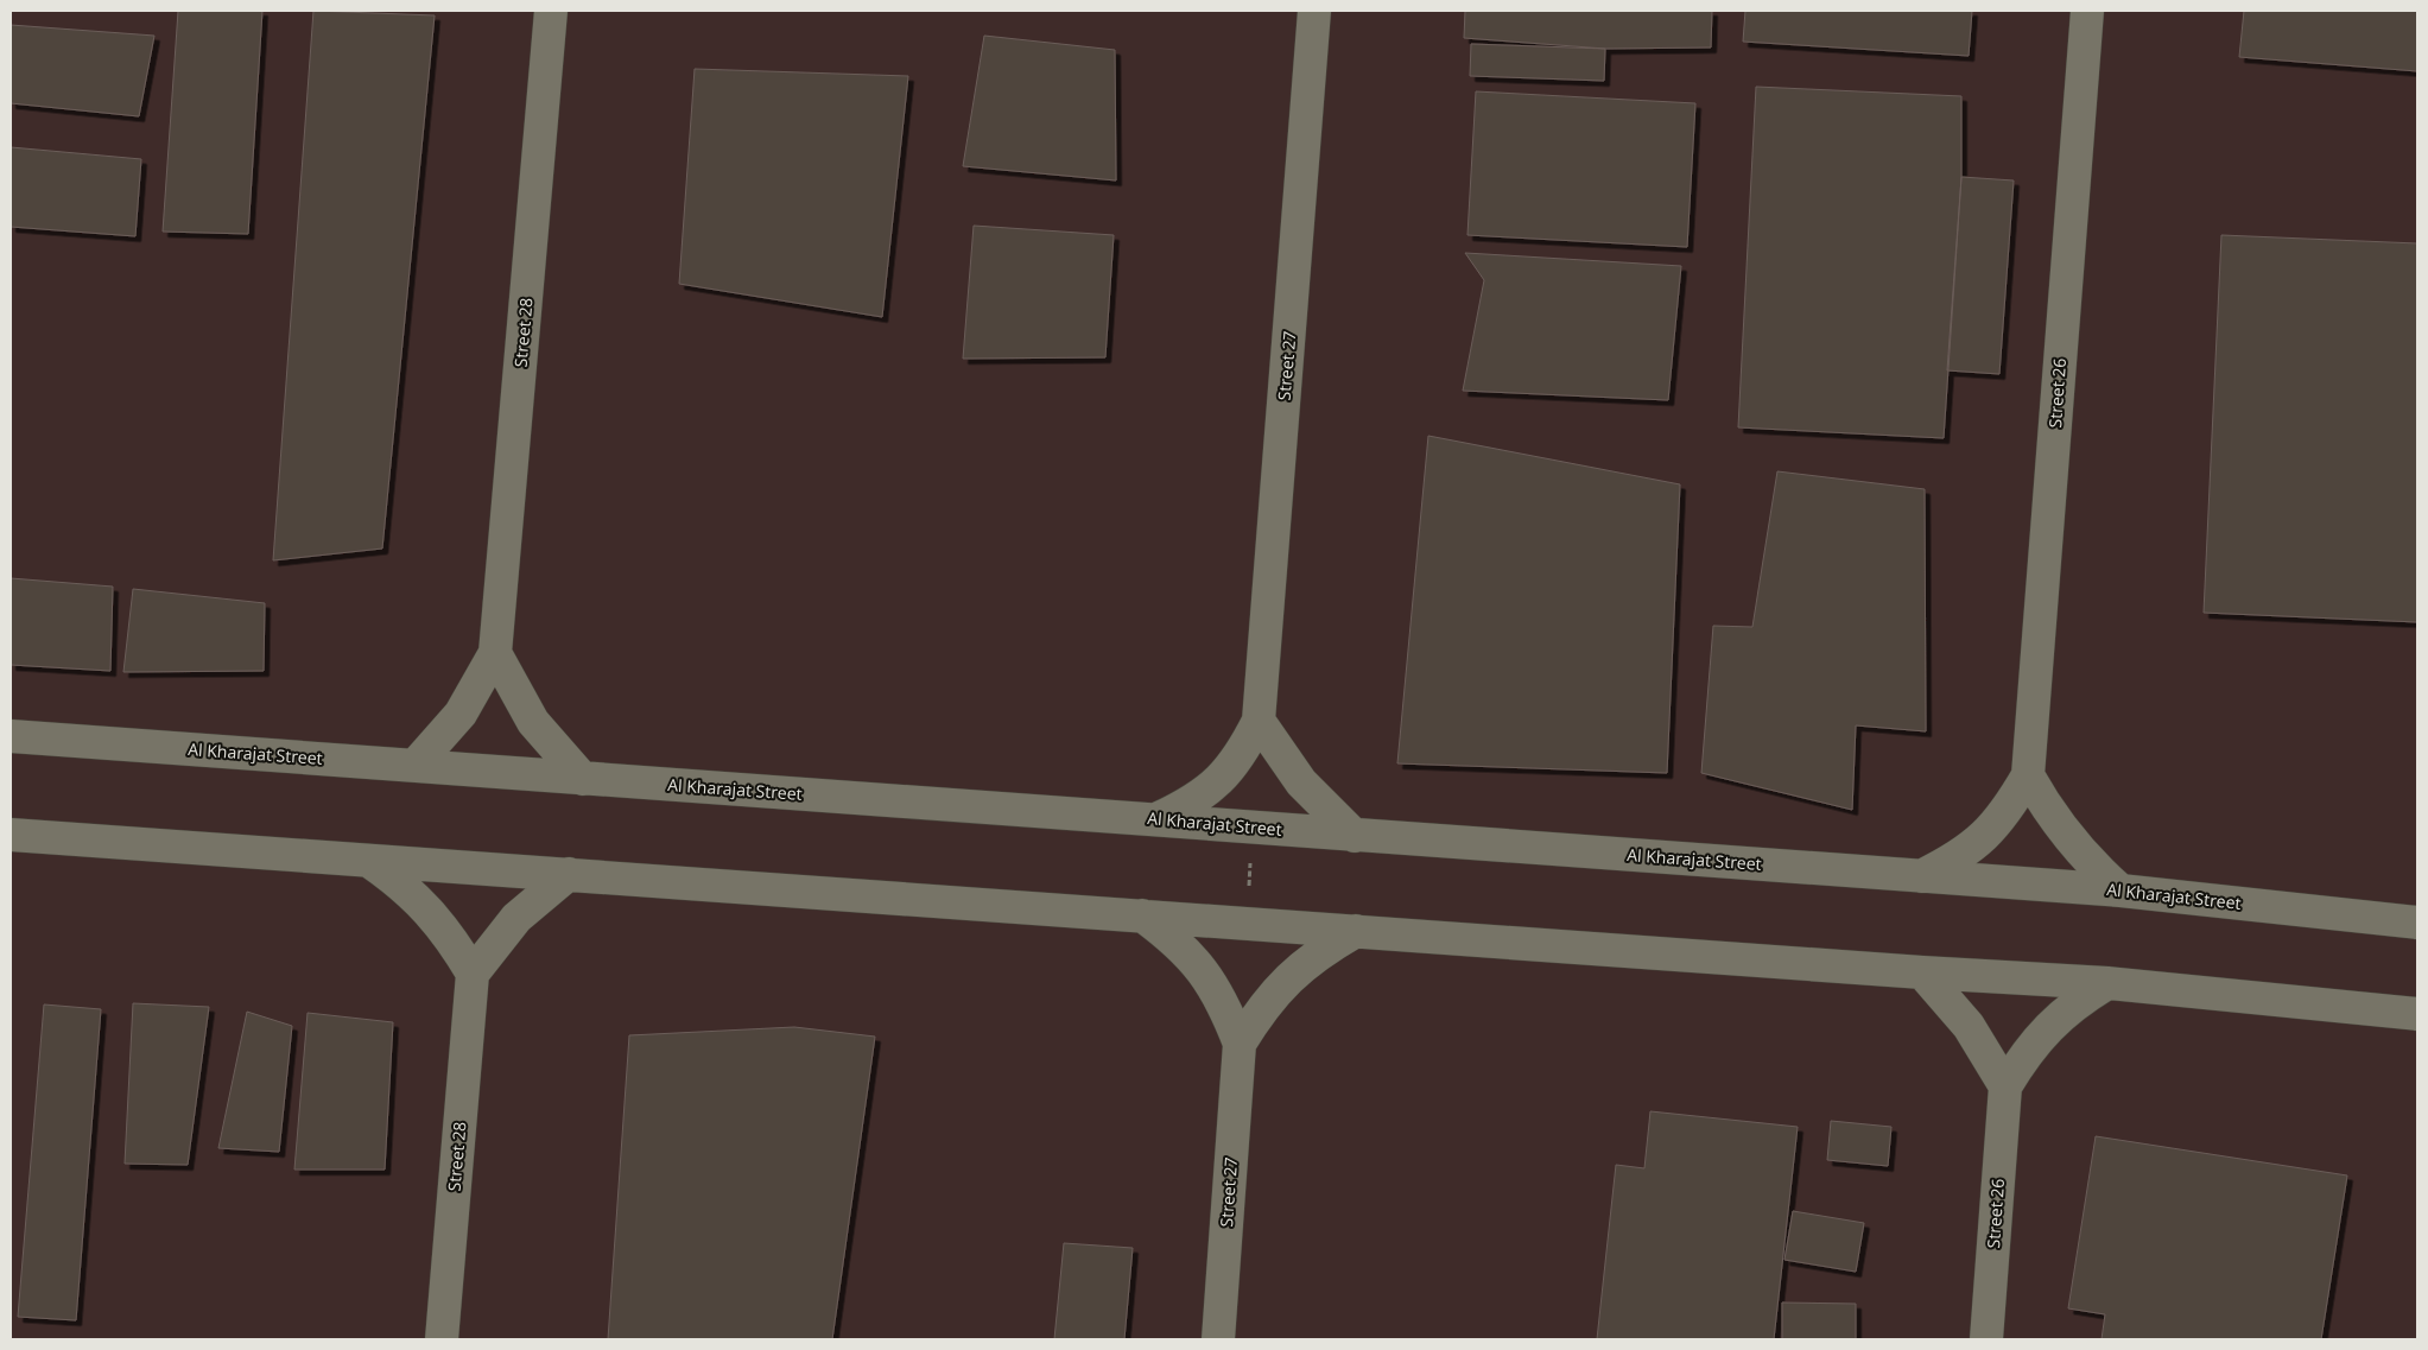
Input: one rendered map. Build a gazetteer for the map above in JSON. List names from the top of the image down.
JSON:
{
  "streets": {
    "street": [
      "Street 28",
      "Street 27",
      "Street 26",
      "Al Kharajat Street"
    ]
  },
  "crossings": [
    ["Street 28", "Al Kharajat Street"],
    ["Street 27", "Al Kharajat Street"],
    ["Street 26", "Al Kharajat Street"]
  ]
}
